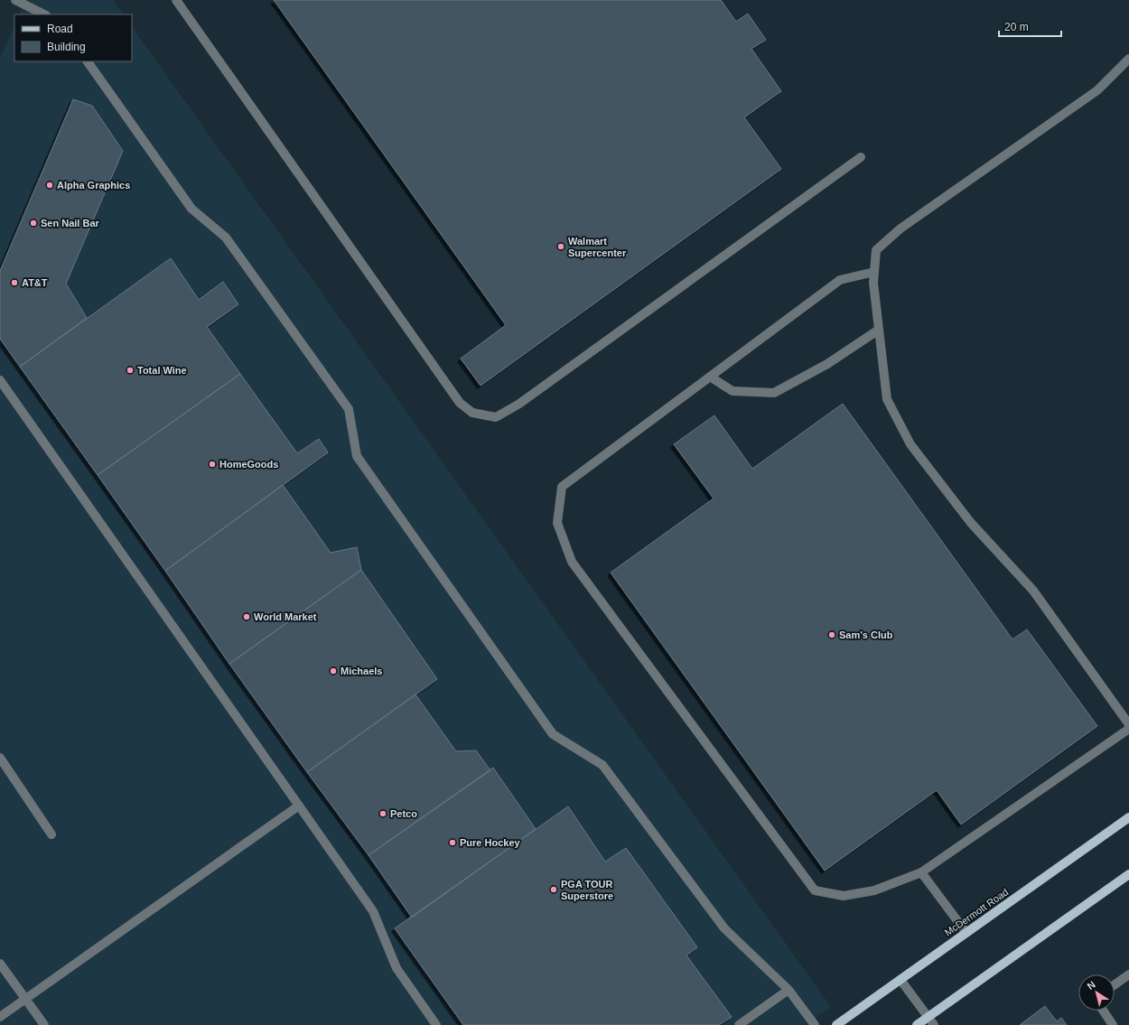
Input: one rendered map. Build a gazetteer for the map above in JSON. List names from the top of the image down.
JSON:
{
  "streets": {
    "main road": ["McDermott Road"]
  },
  "places": [
    "Alpha Graphics",
    "Sen Nail Bar",
    "Walmart Supercenter",
    "AT&T",
    "Total Wine",
    "HomeGoods",
    "World Market",
    "Sam's Club",
    "Michaels",
    "Petco",
    "Pure Hockey",
    "PGA TOUR Superstore"
  ],
  "legend": ["Road", "Building"],
  "scale_bar": "20 m",
  "north": "top left"
}
